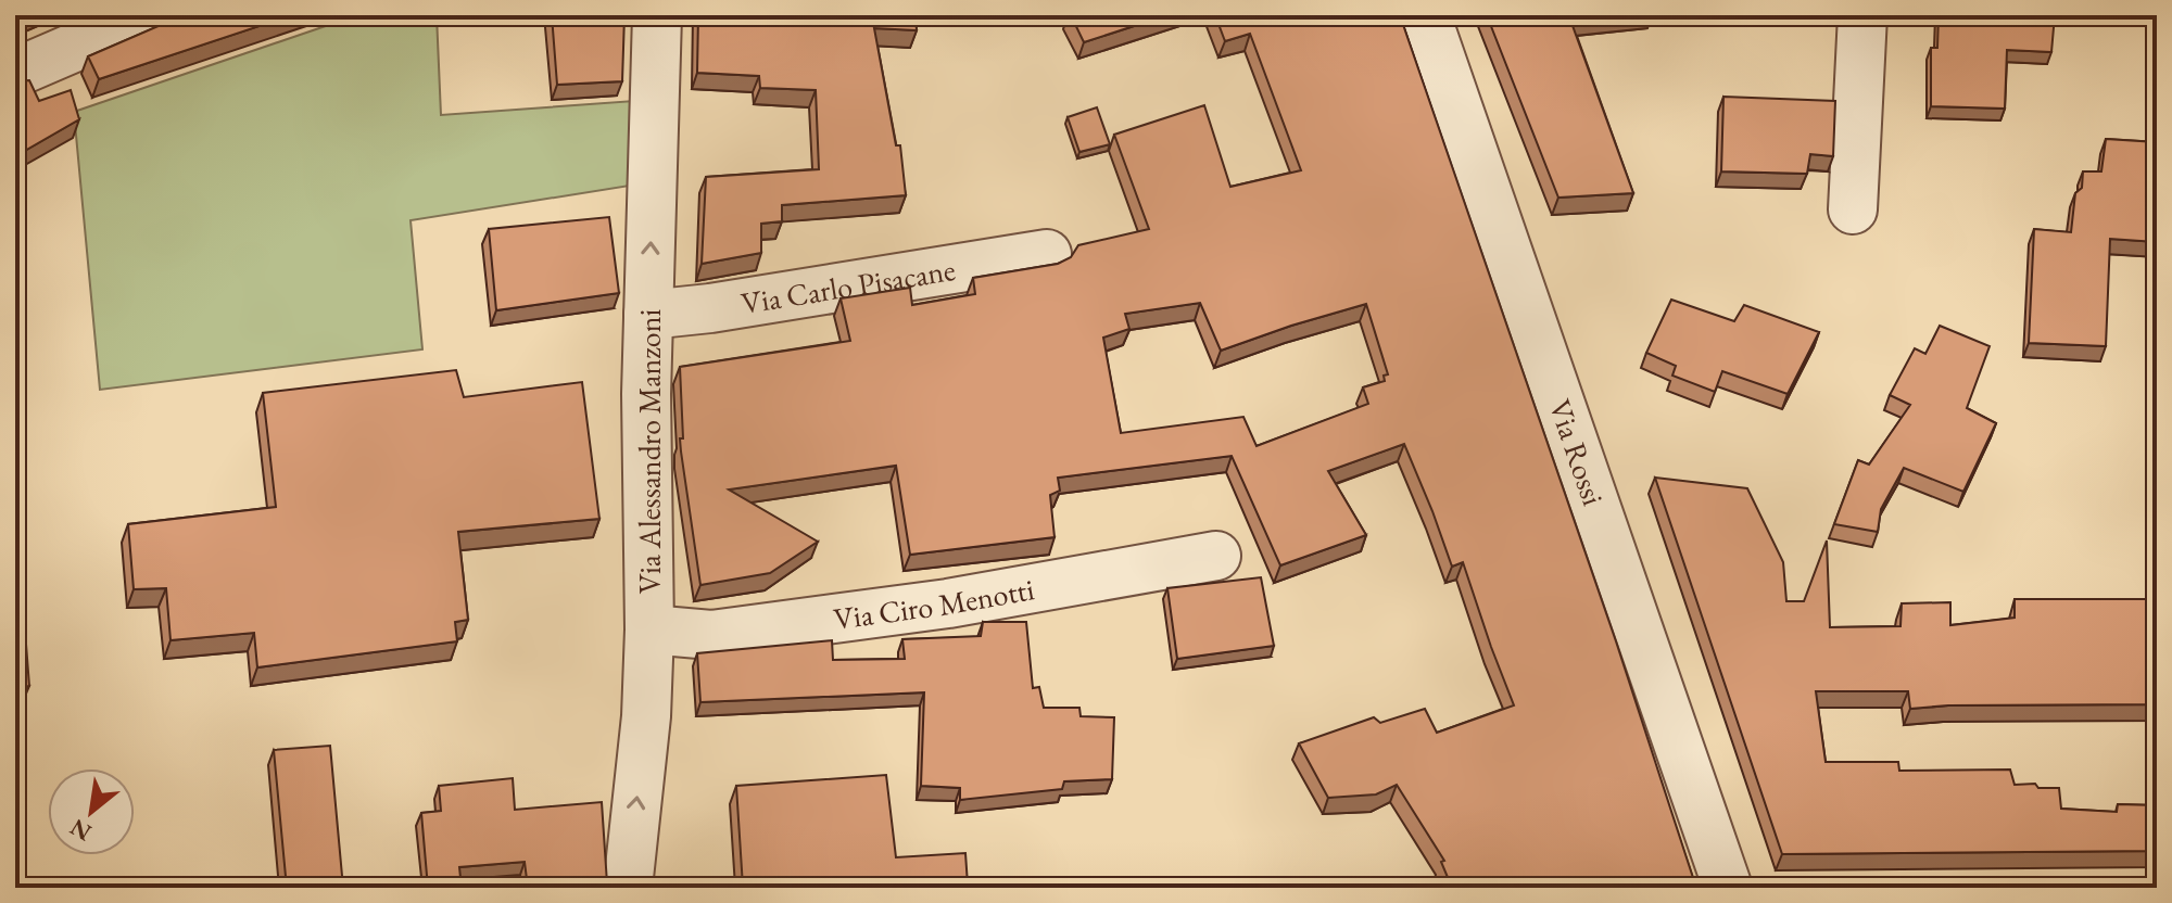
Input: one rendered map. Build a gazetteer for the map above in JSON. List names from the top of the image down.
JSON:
{
  "streets": {
    "street": [
      "Via Carlo Pisacane",
      "Via Alessandro Manzoni",
      "Via Rossi",
      "Via Ciro Menotti"
    ]
  },
  "crossings": [
    ["Via Carlo Pisacane", "Via Alessandro Manzoni"],
    ["Via Alessandro Manzoni", "Via Ciro Menotti"]
  ],
  "one_way": ["Via Alessandro Manzoni"],
  "north": "bottom left"
}
